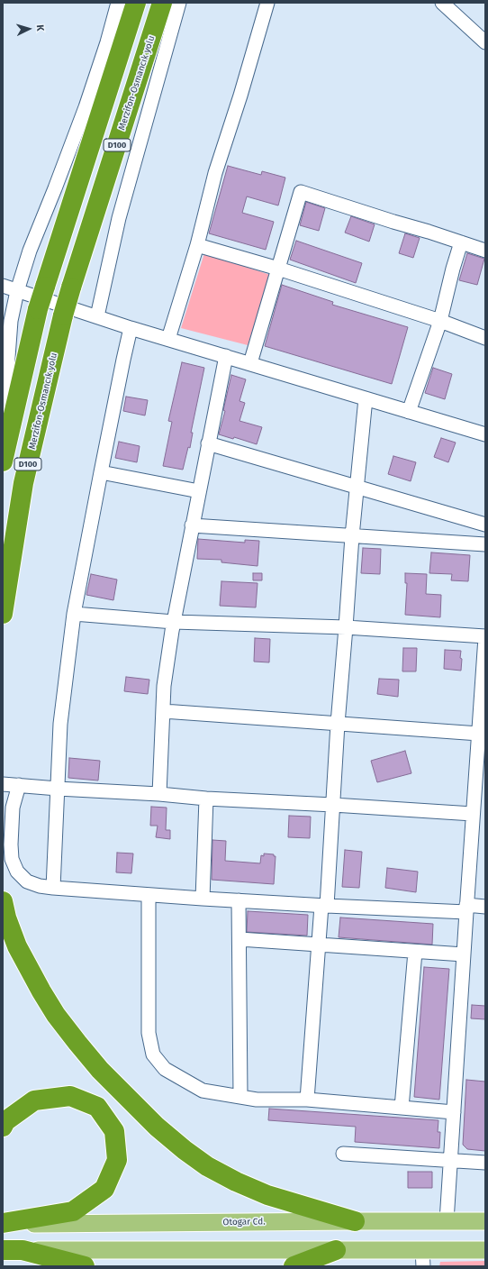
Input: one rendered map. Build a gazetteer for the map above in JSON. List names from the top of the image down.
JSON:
{
  "streets": {
    "highway": ["Merzifon-Osmancık yolu", "D100"],
    "main road": ["Otogar Cd."]
  },
  "north": "right"
}
